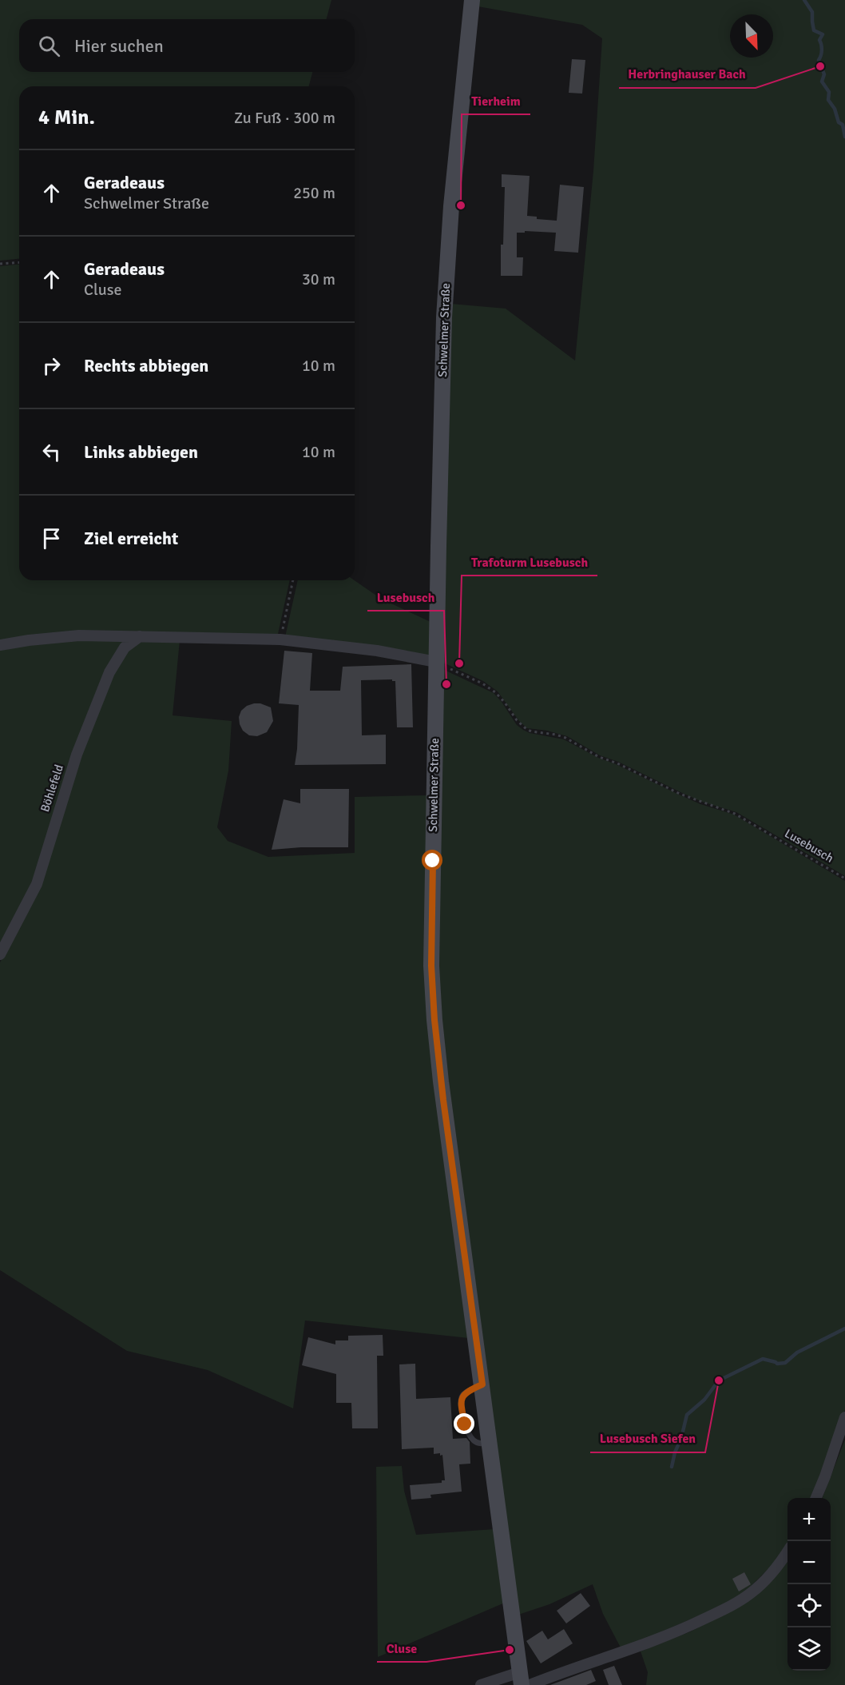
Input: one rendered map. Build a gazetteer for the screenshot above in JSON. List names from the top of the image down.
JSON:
{
  "streets": {
    "main road": ["Schwelmer Straße"],
    "street": ["Böhlefeld"],
    "path": ["Lusebusch"]
  },
  "crossings": [
    ["Schwelmer Straße", "Lusebusch"]
  ],
  "places": [
    "Herbringhauser Bach",
    "Tierheim",
    "Trafoturm Lusebusch",
    "Lusebusch",
    "Lusebusch Siefen",
    "Cluse"
  ],
  "north": "bottom right",
  "page": {
    "search": "Hier suchen",
    "heading": ["4 Min.", "Zu Fuß · 300 m"],
    "list": [
      ["Geradeaus", "Schwelmer Straße", "250 m"],
      ["Geradeaus", "Cluse", "30 m"],
      ["Rechts abbiegen", "10 m"],
      ["Links abbiegen", "10 m"],
      "Ziel erreicht"
    ],
    "map_buttons": ["+", "−"]
  }
}
